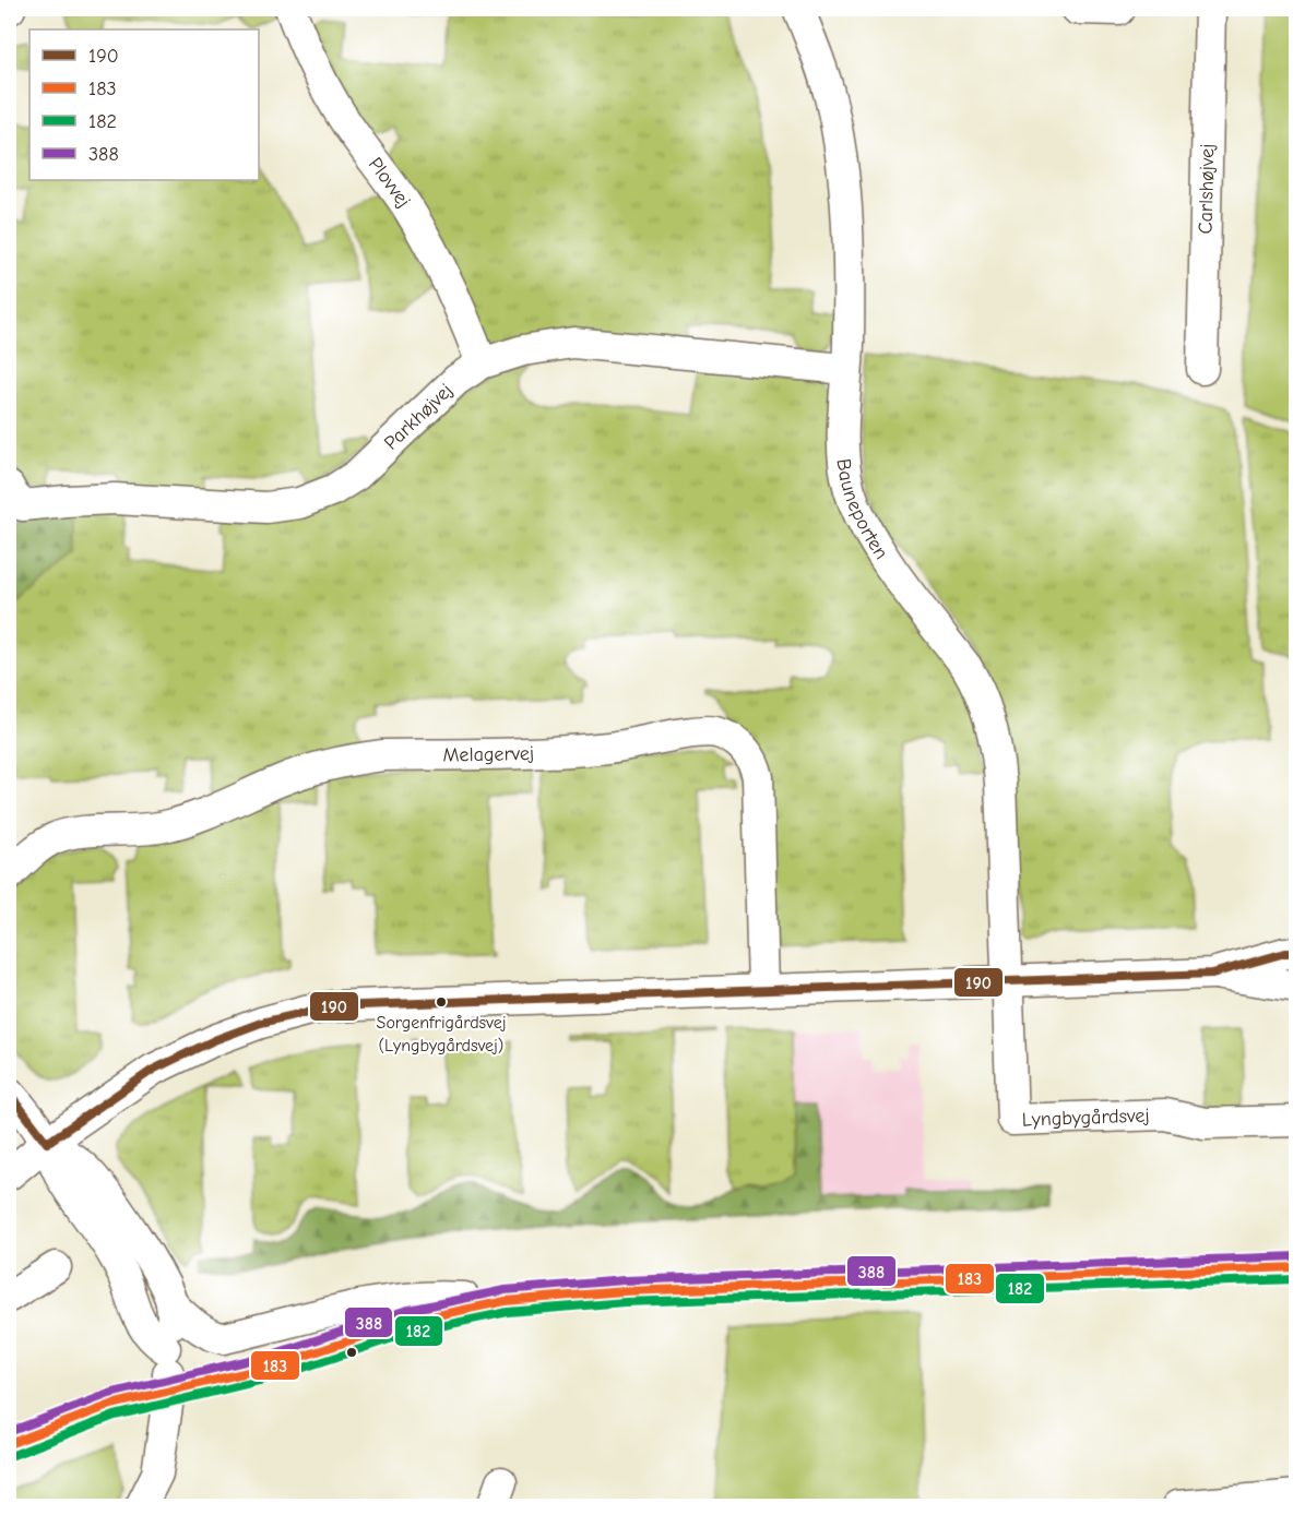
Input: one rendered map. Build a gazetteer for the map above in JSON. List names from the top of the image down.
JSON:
{
  "streets": {
    "street": [
      "Plovvej",
      "Carlshøjvej",
      "Parkhøjvej",
      "Bauneporten",
      "Melagervej",
      "Lyngbygårdsvej"
    ]
  },
  "crossings": [
    ["Plovvej", "Parkhøjvej"],
    ["Parkhøjvej", "Bauneporten"],
    ["Bauneporten", "Lyngbygårdsvej"]
  ],
  "places": ["Sorgenfrigårdsvej (Lyngbygårdsvej)"],
  "lines": [
    "transit line 190",
    "transit line 388",
    "transit line 183",
    "transit line 182"
  ],
  "legend": [
    "190",
    "183",
    "182",
    "388"
  ]
}
